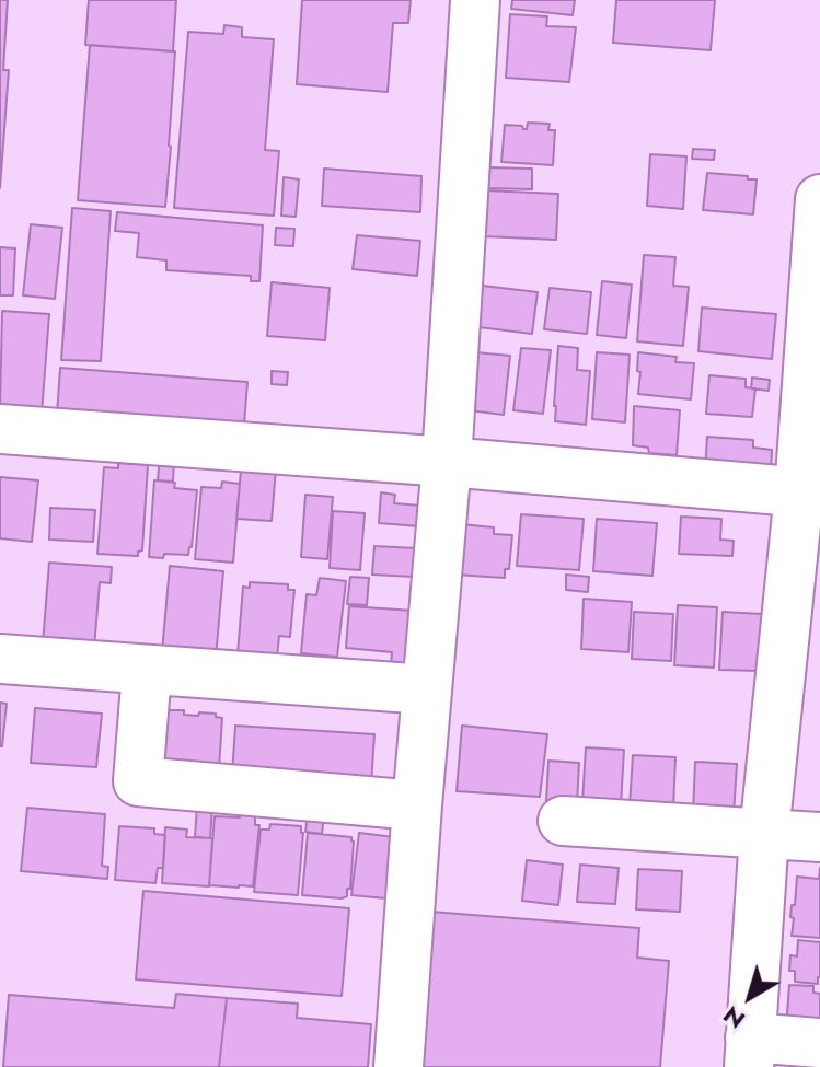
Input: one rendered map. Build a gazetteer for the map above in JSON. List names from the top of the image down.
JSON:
{
  "north": "bottom left"
}
